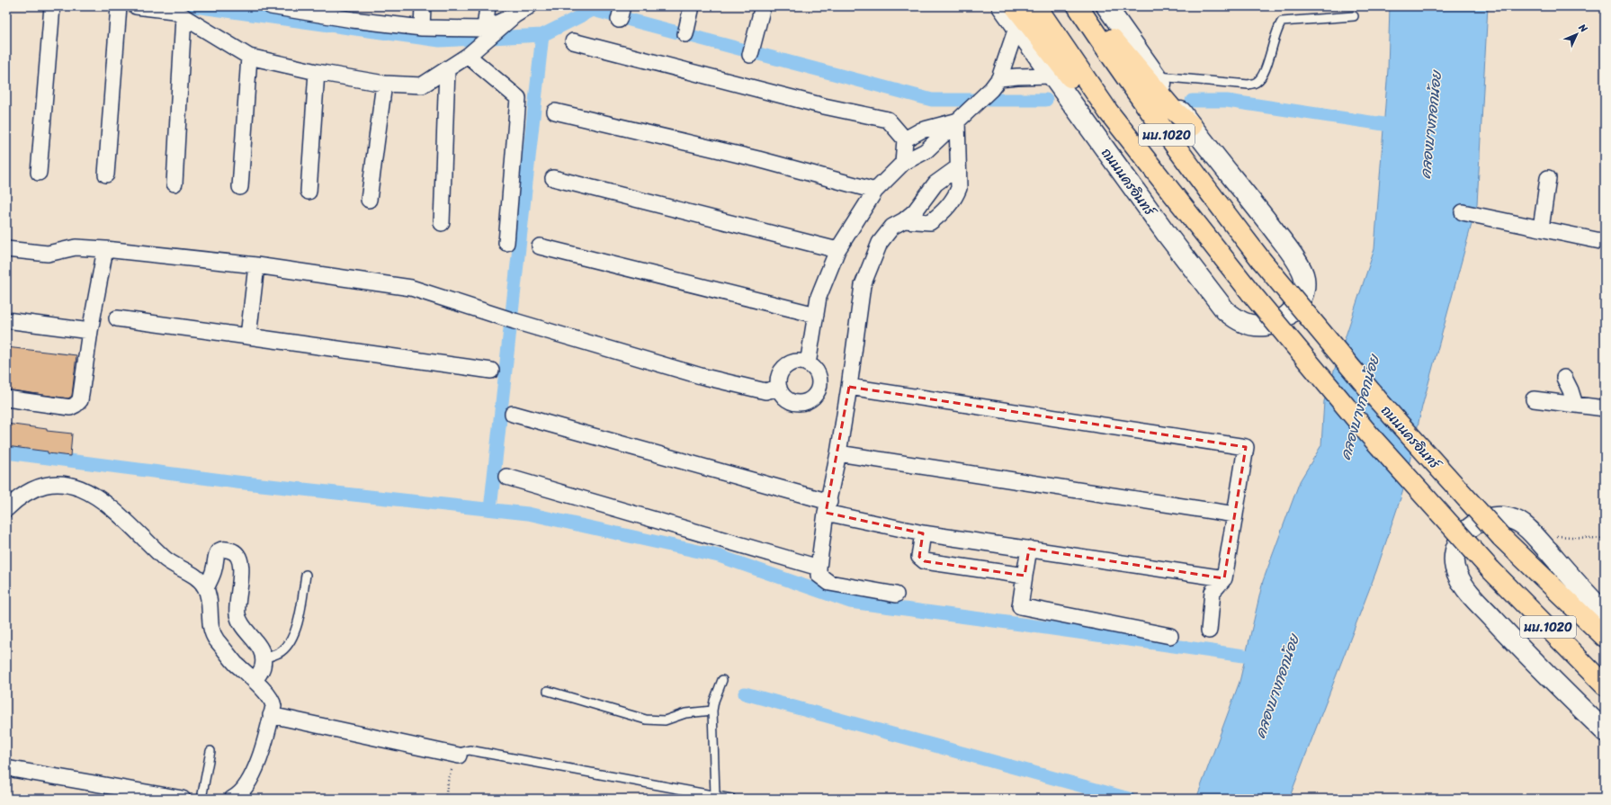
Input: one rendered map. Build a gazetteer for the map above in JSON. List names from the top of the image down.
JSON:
{
  "streets": {
    "main road": ["นบ.1020", "ถนนนครอินทร์"]
  },
  "water": ["คลองบางกอกน้อย"],
  "north": "top right"
}
